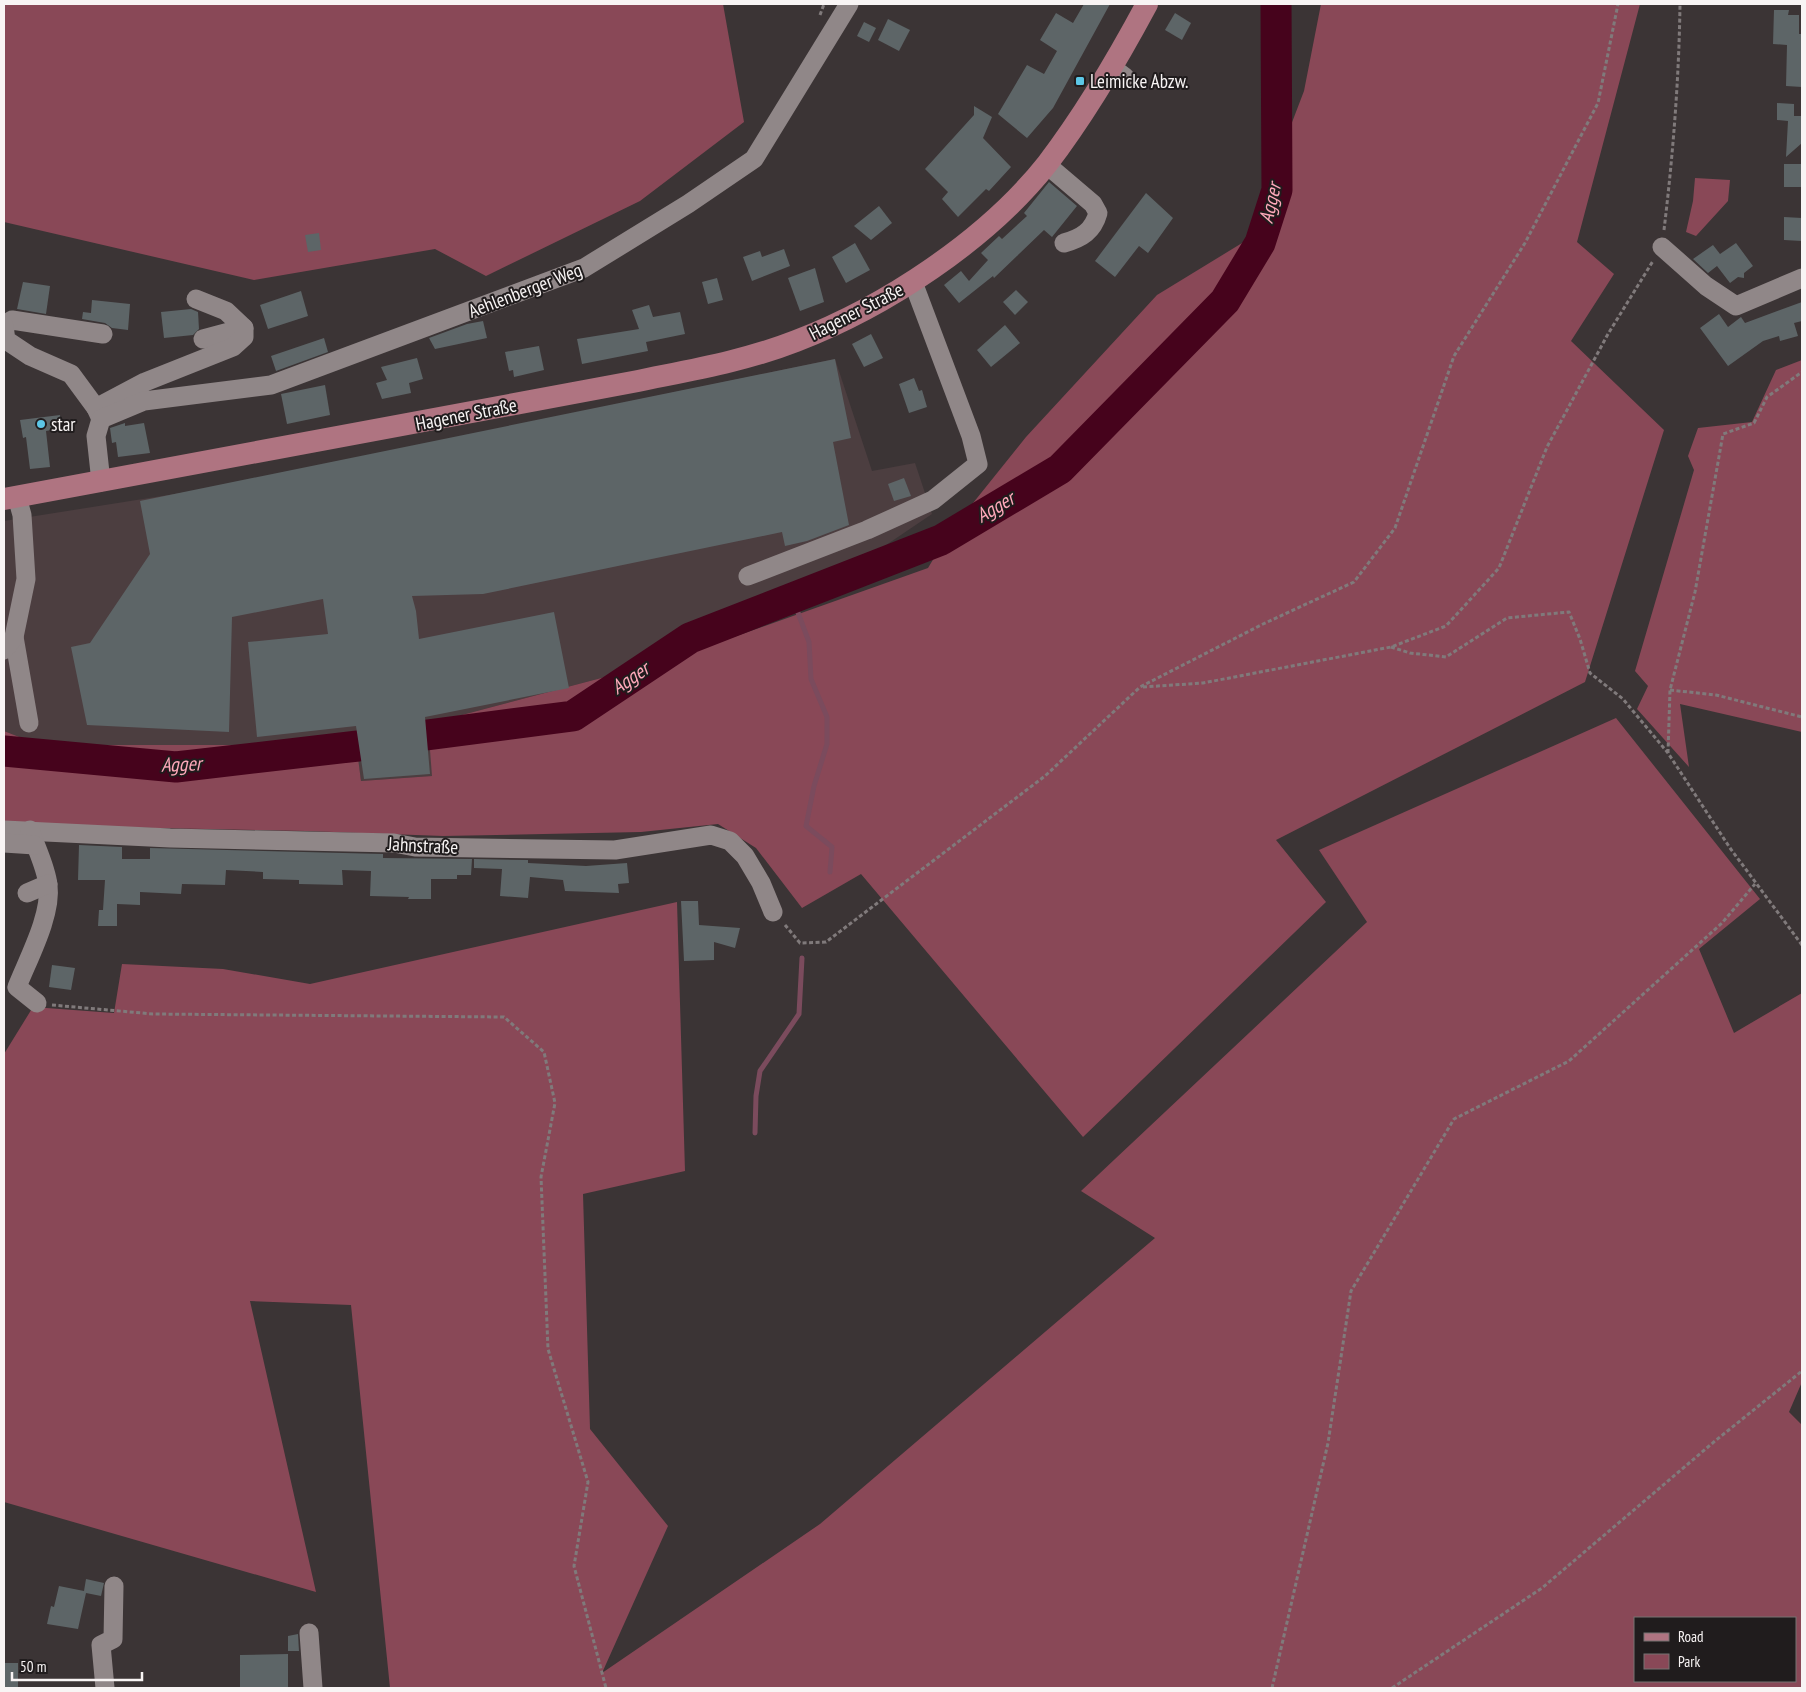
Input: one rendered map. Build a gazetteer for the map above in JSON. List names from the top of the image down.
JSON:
{
  "streets": {
    "main road": ["Hagener Straße"],
    "street": ["Aehlenberger Weg", "Jahnstraße"]
  },
  "water": ["Agger"],
  "places": {
    "transit": ["Leimicke Abzw."],
    "other": ["star"]
  },
  "legend": ["Road", "Park"],
  "scale_bar": "50 m"
}
